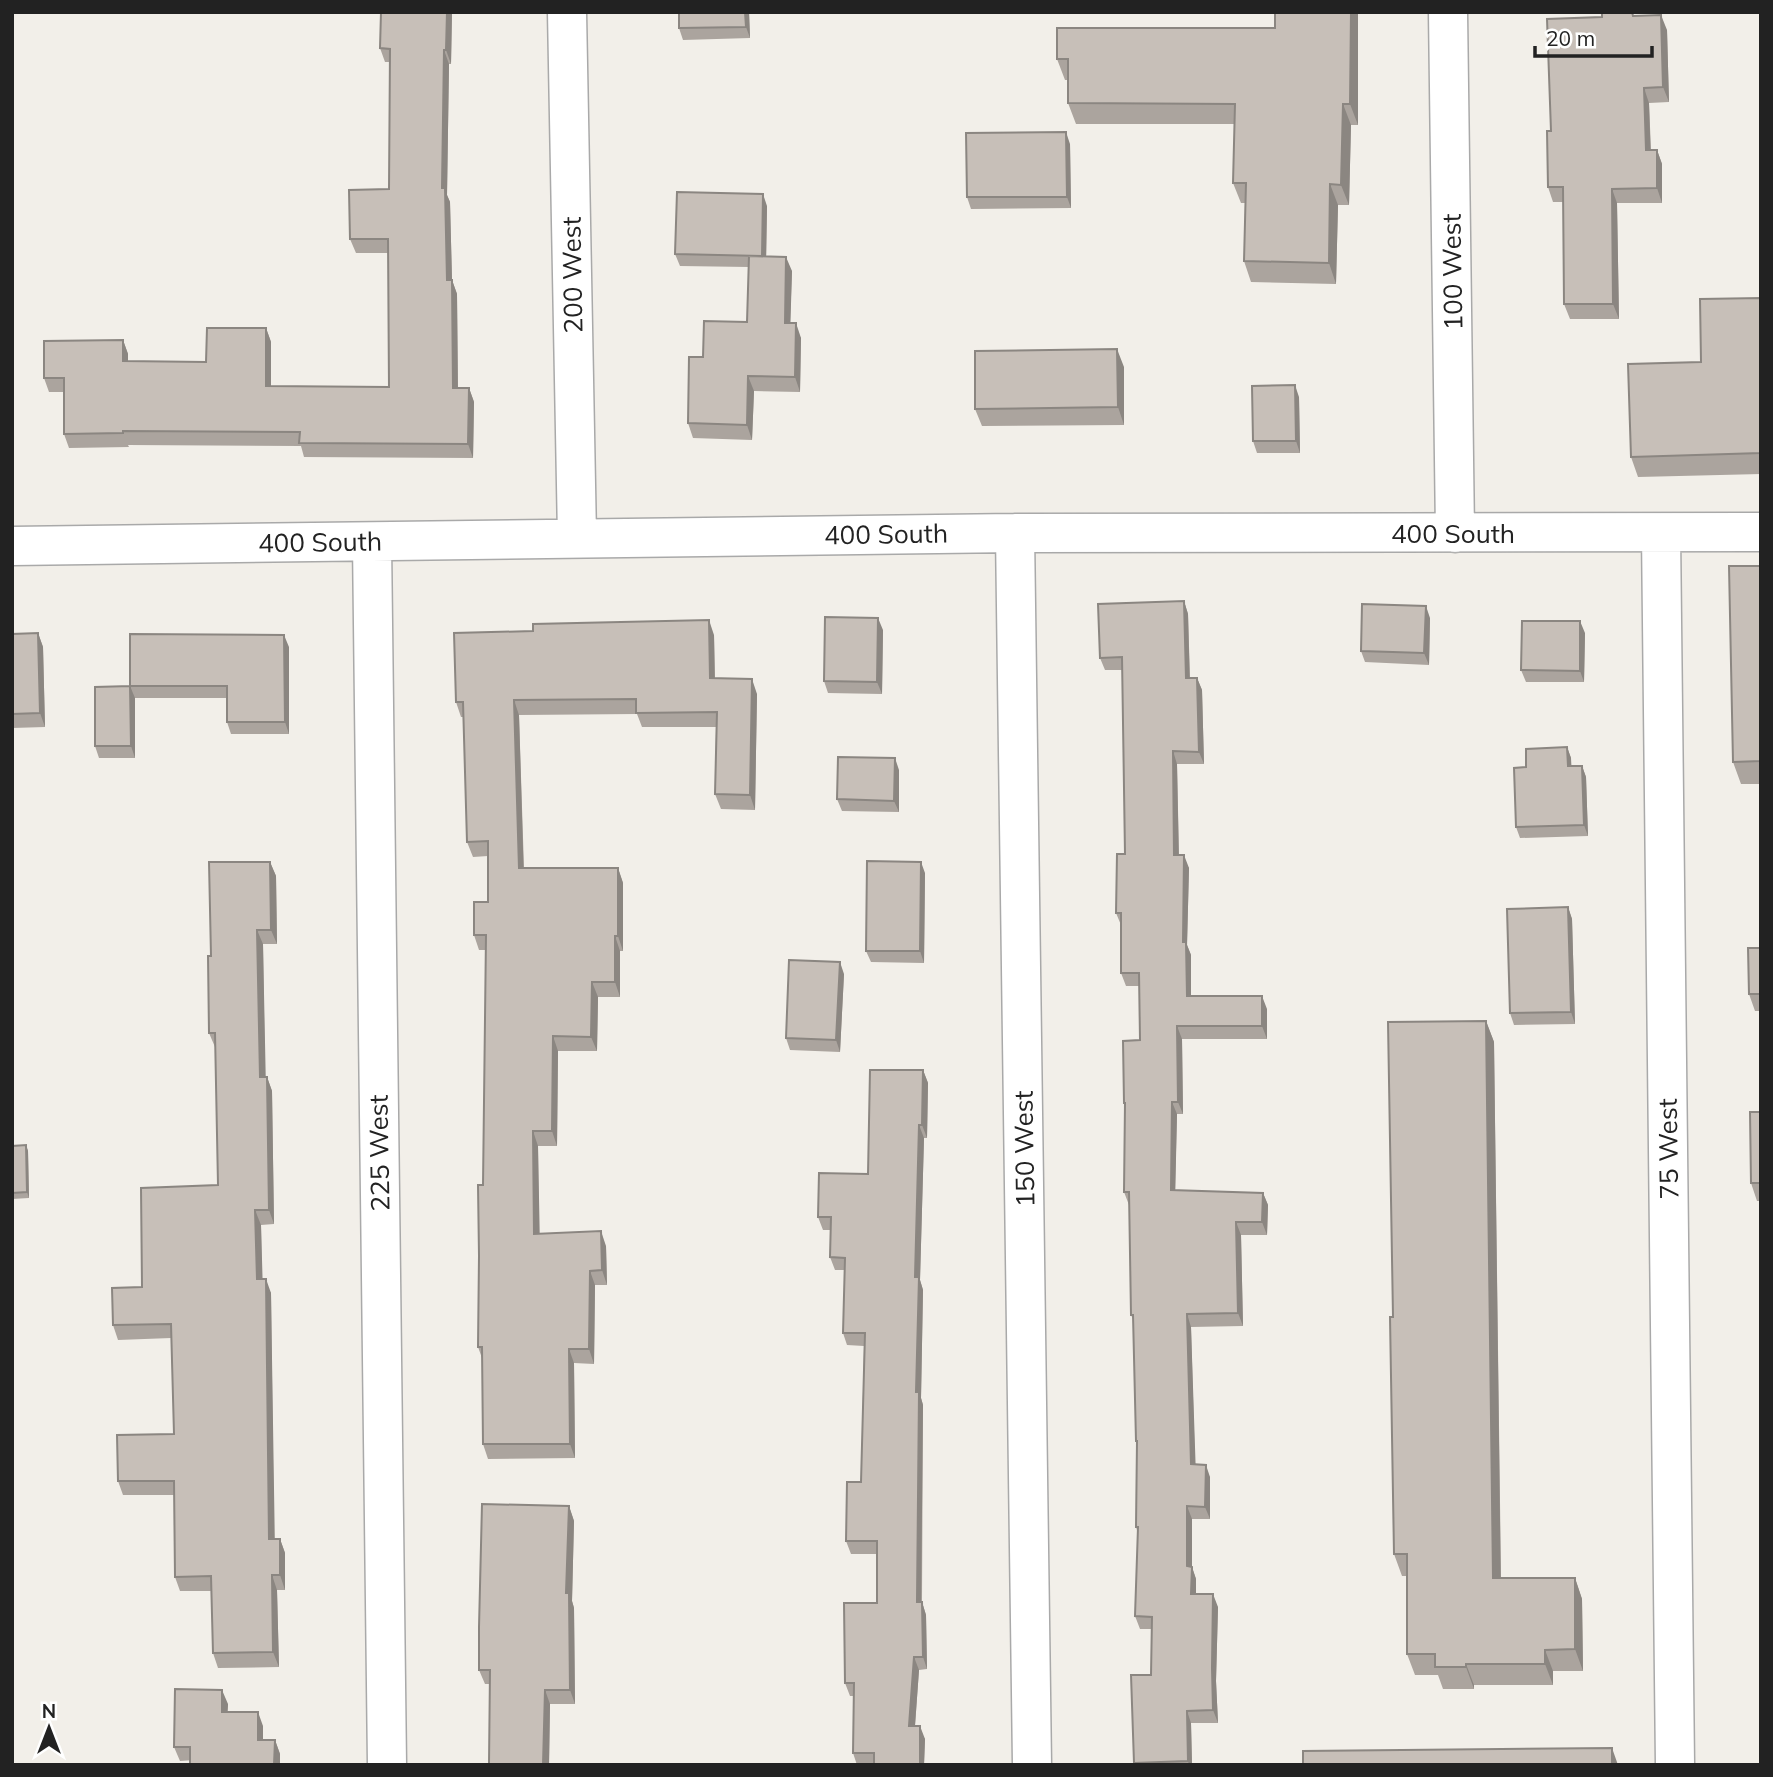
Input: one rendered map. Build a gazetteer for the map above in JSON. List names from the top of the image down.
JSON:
{
  "streets": {
    "street": [
      "100 West",
      "200 West",
      "400 South",
      "150 West",
      "75 West",
      "225 West"
    ]
  },
  "crossings": [
    ["100 West", "400 South"],
    ["200 West", "400 South"],
    ["400 South", "150 West"],
    ["400 South", "75 West"],
    ["400 South", "225 West"]
  ],
  "scale_bar": "20 m",
  "north": "top"
}
